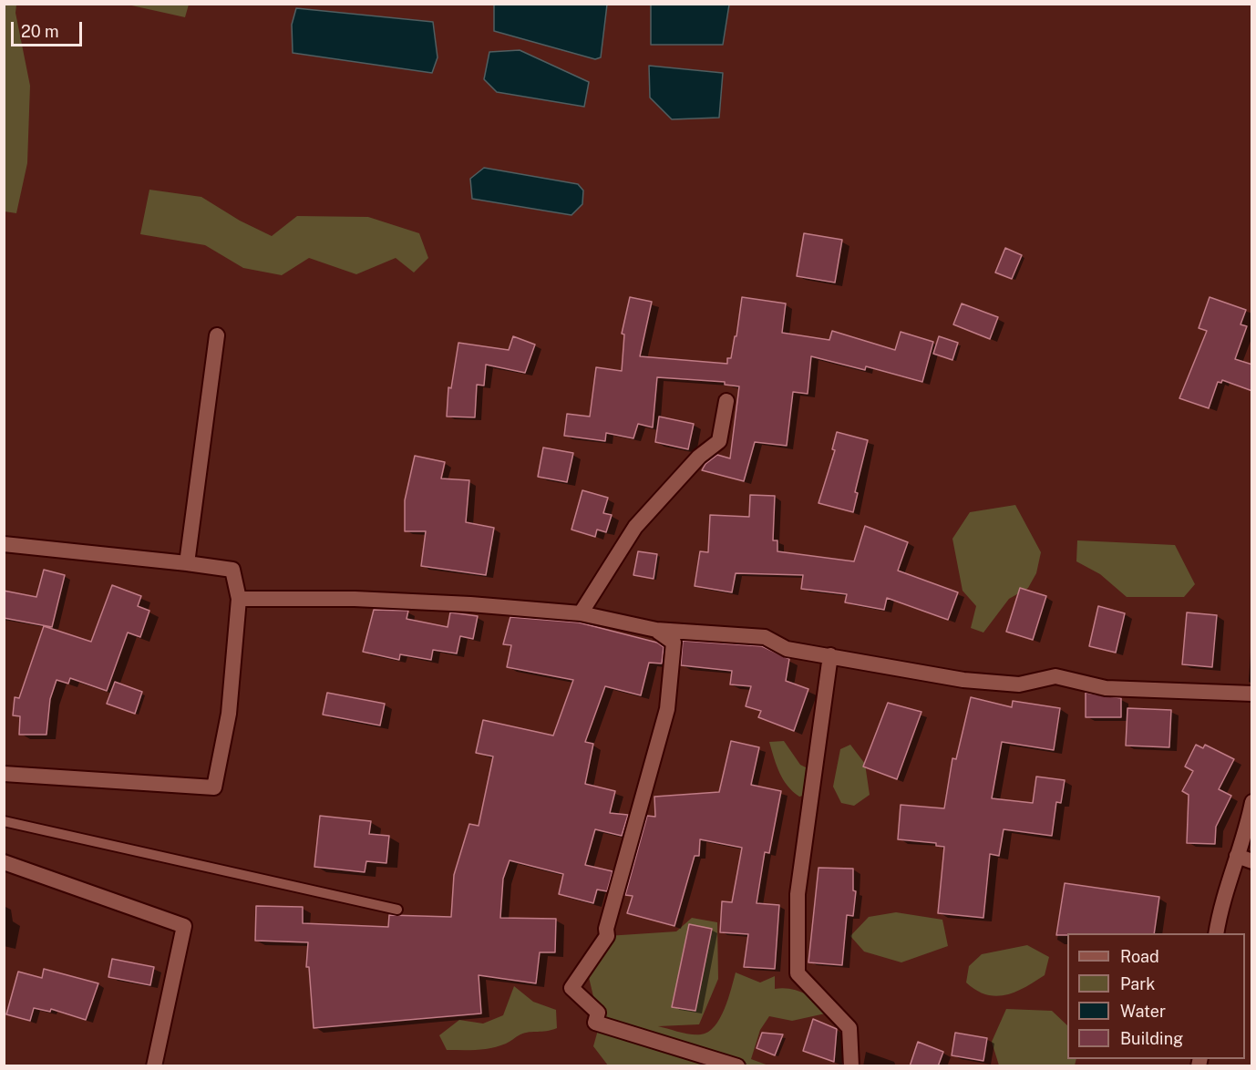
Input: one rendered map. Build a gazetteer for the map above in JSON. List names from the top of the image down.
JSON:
{
  "legend": [
    "Road",
    "Park",
    "Water",
    "Building"
  ],
  "scale_bar": "20 m"
}
